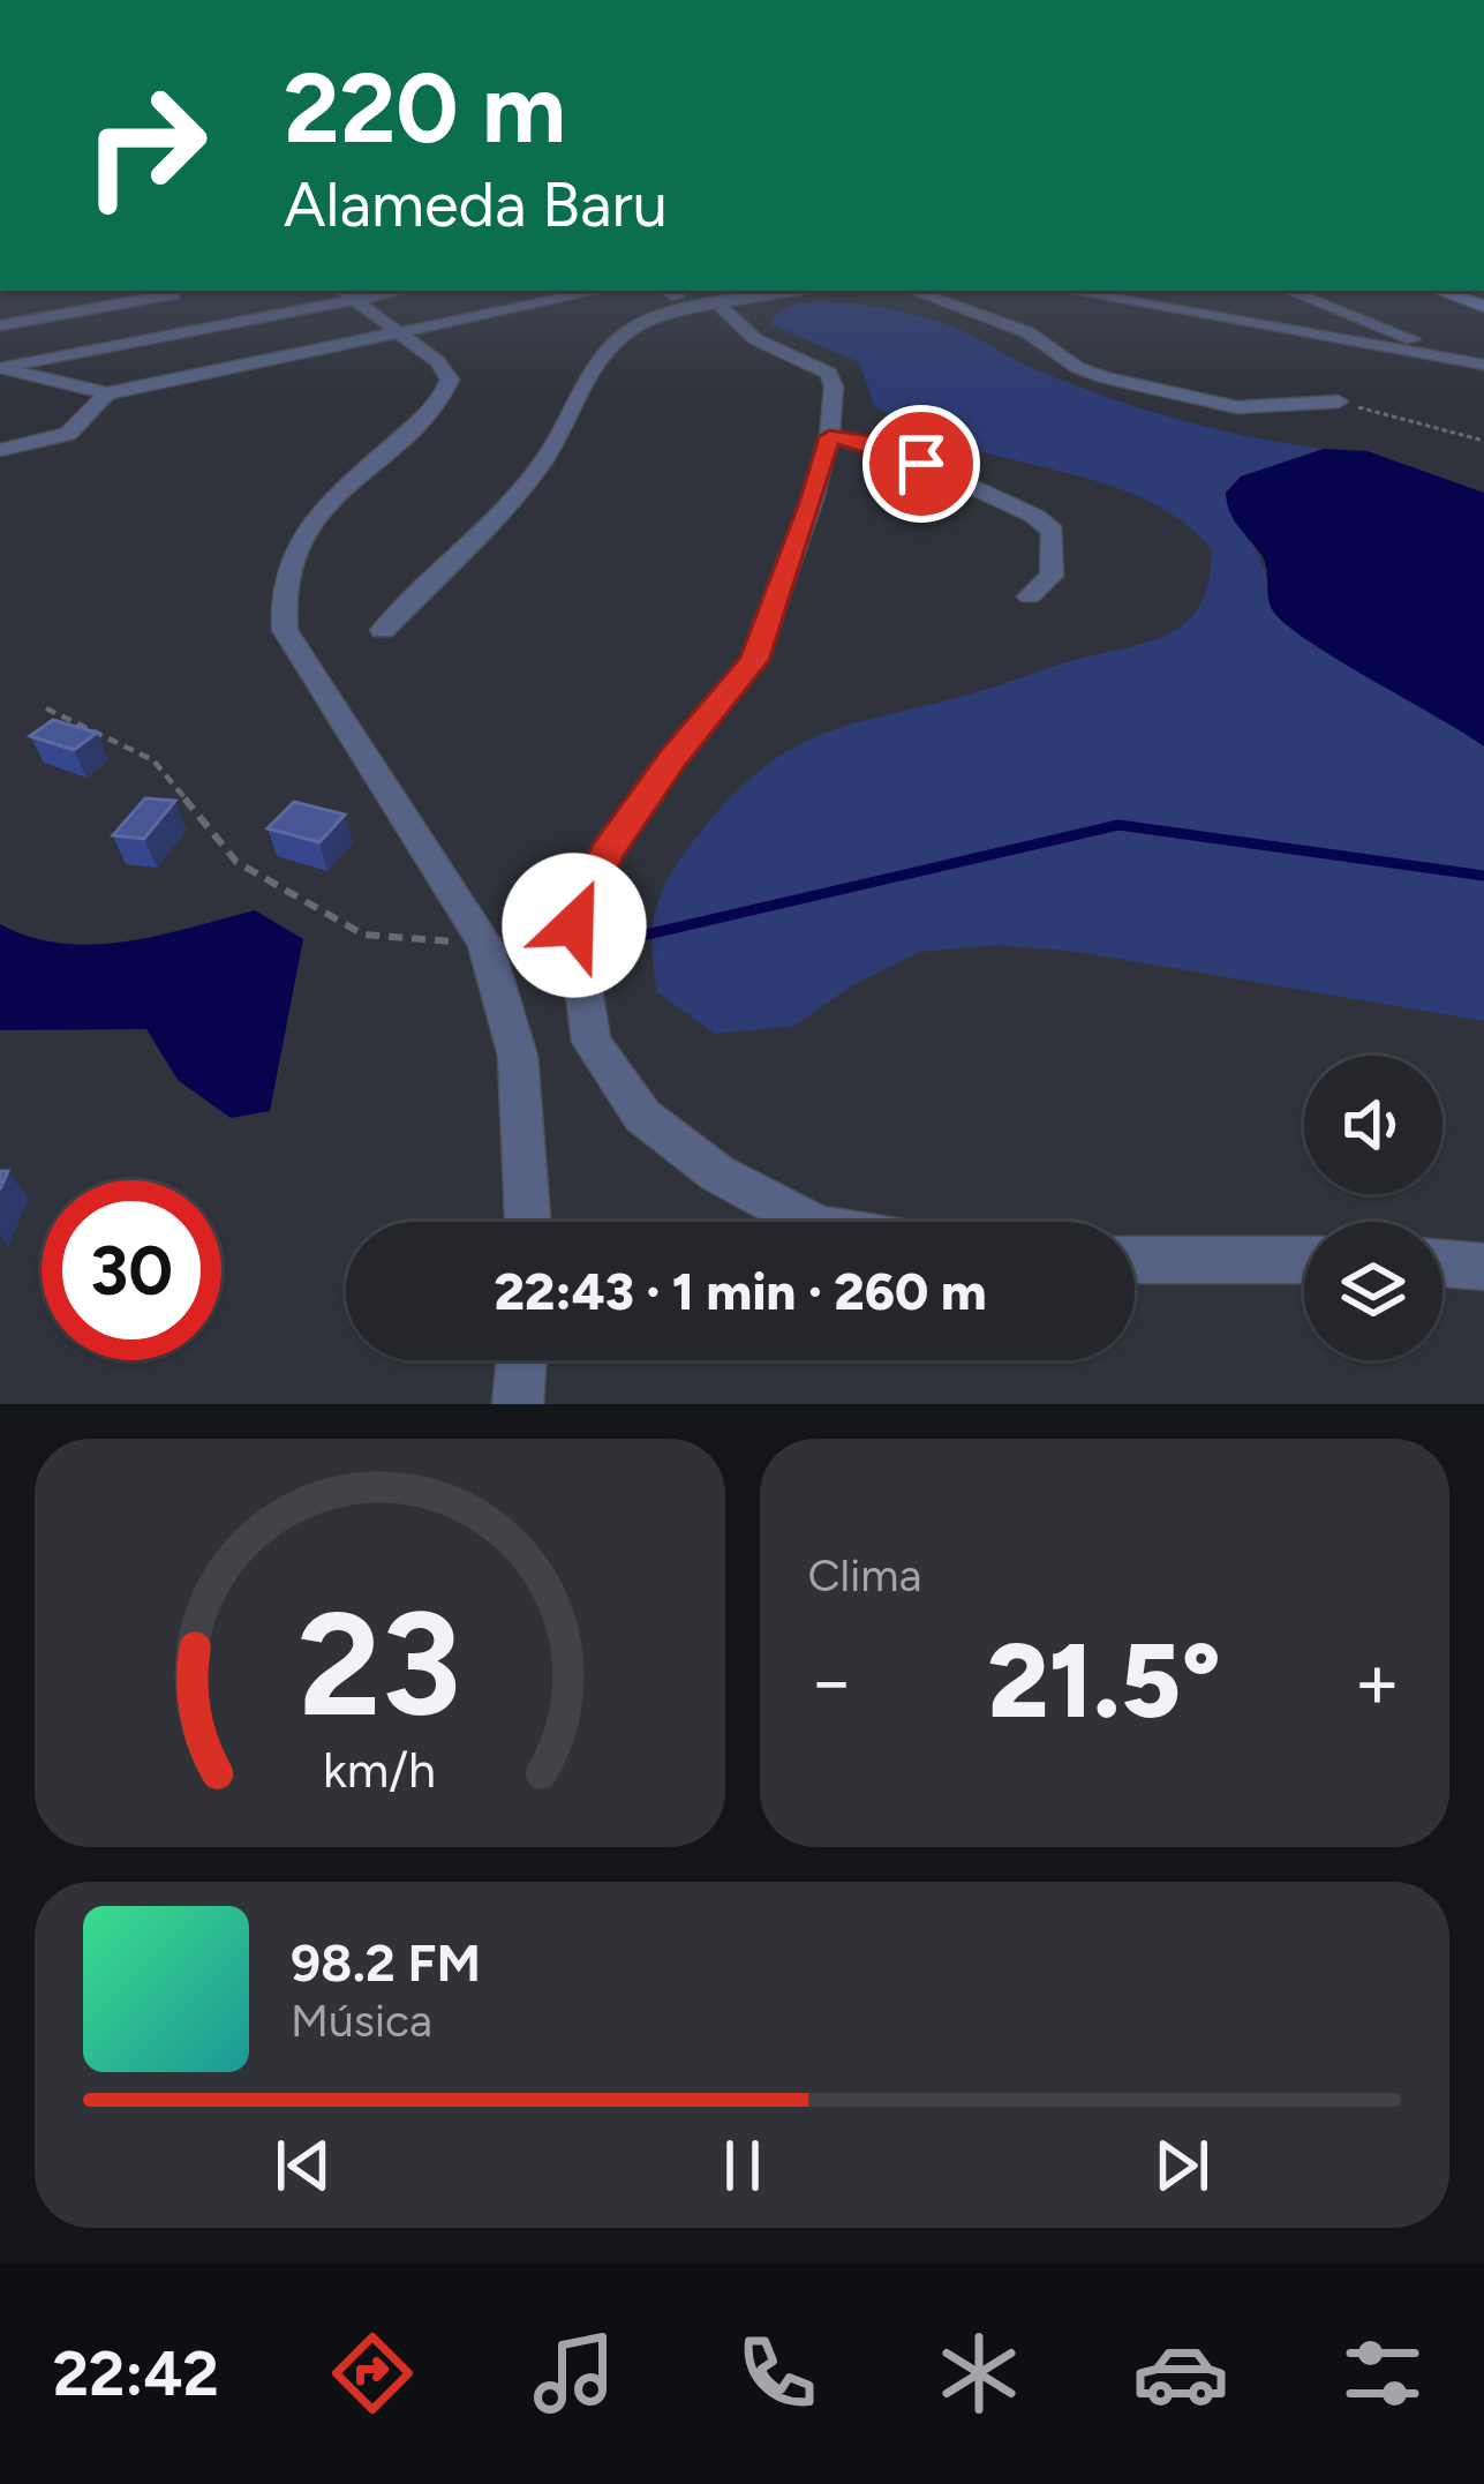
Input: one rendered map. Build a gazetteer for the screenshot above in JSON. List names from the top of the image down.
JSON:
{
  "page": {
    "turn": ["220 m", "Alameda Baru"],
    "limit": "30",
    "trip": "22:43 · 1 min · 260 m",
    "tile": "Clima",
    "heat": ["−", "21.5°", "+"],
    "song": ["98.2 FM", "Música"],
    "tabs": "22:42",
    "gauge": ["23", "km/h"]
  }
}
